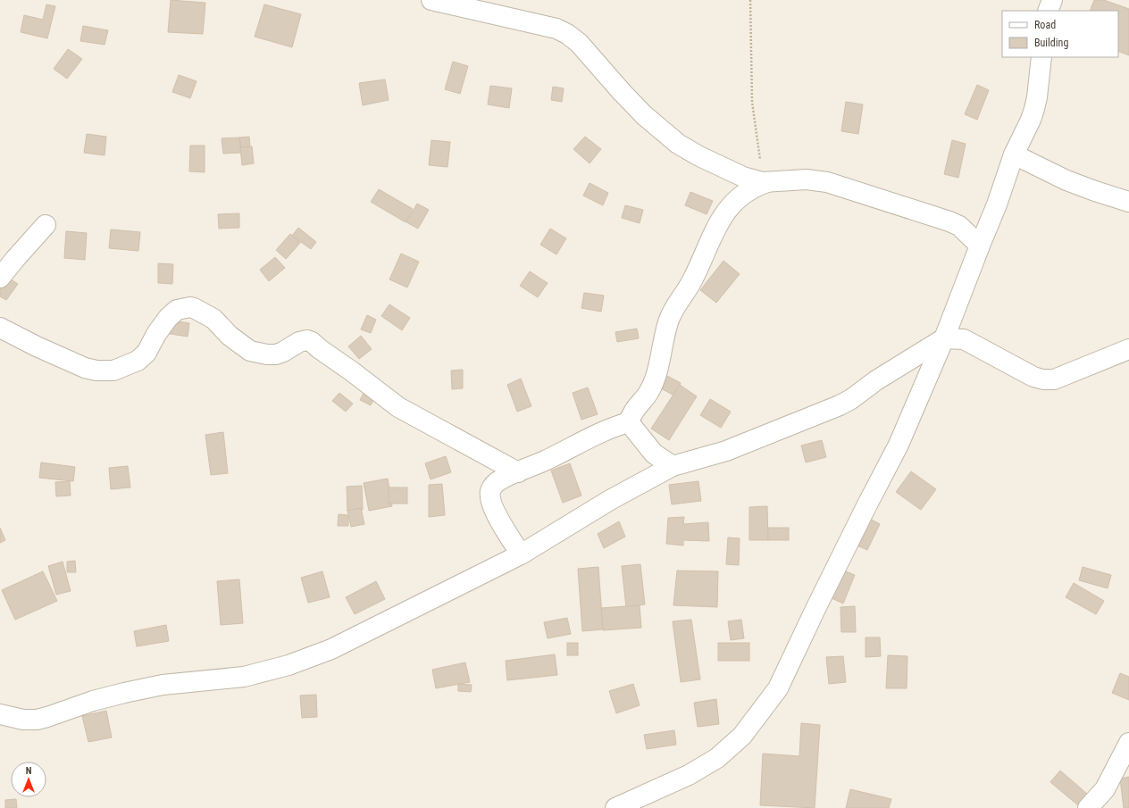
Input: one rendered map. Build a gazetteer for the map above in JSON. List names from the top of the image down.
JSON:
{
  "legend": ["Road", "Building"],
  "north": "top"
}
